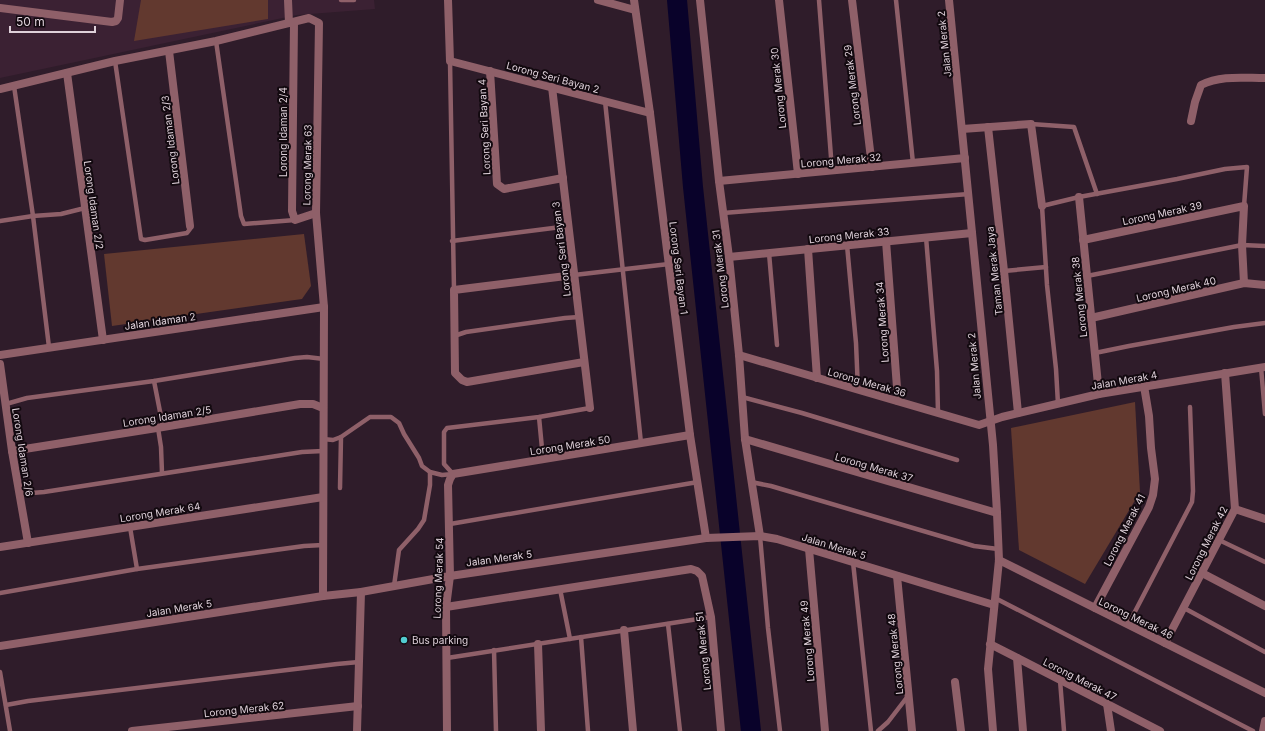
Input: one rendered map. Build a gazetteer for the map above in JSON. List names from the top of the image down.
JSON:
{
  "streets": {
    "street": [
      "Jalan Merak 2",
      "Lorong Seri Bayan 2",
      "Lorong Merak 29",
      "Lorong Merak 30",
      "Lorong Seri Bayan 4",
      "Lorong Idaman 2/4",
      "Lorong Idaman 2/3",
      "Lorong Merak 32",
      "Lorong Merak 63",
      "Lorong Idaman 2/2",
      "Lorong Merak 39",
      "Lorong Merak 33",
      "Lorong Seri Bayan 3",
      "Lorong Seri Bayan 1",
      "Lorong Merak 31",
      "Taman Merak Jaya",
      "Lorong Merak 40",
      "Lorong Merak 38",
      "Jalan Idaman 2",
      "Lorong Merak 34",
      "Jalan Merak 4",
      "Lorong Merak 36",
      "Lorong Idaman 2/5",
      "Lorong Merak 50",
      "Lorong Idaman 2/6",
      "Lorong Merak 37",
      "Lorong Merak 64",
      "Lorong Merak 41",
      "Lorong Merak 42",
      "Jalan Merak 5",
      "Lorong Merak 54",
      "Lorong Merak 46",
      "Lorong Merak 49",
      "Lorong Merak 51",
      "Lorong Merak 48",
      "Lorong Merak 47",
      "Lorong Merak 62"
    ]
  },
  "crossings": [
    ["Jalan Merak 2", "Lorong Merak 32"],
    ["Jalan Merak 2", "Lorong Merak 33"],
    ["Jalan Merak 2", "Jalan Merak 4"],
    ["Jalan Merak 2", "Lorong Merak 36"],
    ["Jalan Merak 2", "Lorong Merak 37"],
    ["Jalan Merak 2", "Jalan Merak 5"],
    ["Jalan Merak 2", "Lorong Merak 46"],
    ["Jalan Merak 2", "Lorong Merak 47"],
    ["Lorong Seri Bayan 2", "Lorong Seri Bayan 4"],
    ["Lorong Seri Bayan 2", "Lorong Seri Bayan 3"],
    ["Lorong Seri Bayan 2", "Lorong Seri Bayan 1"],
    ["Lorong Merak 29", "Lorong Merak 32"],
    ["Lorong Merak 30", "Lorong Merak 32"],
    ["Lorong Seri Bayan 4", "Lorong Seri Bayan 3"],
    ["Lorong Idaman 2/4", "Lorong Merak 63"],
    ["Lorong Merak 32", "Lorong Merak 31"],
    ["Lorong Merak 63", "Jalan Idaman 2"],
    ["Lorong Merak 63", "Lorong Idaman 2/5"],
    ["Lorong Merak 63", "Lorong Merak 64"],
    ["Lorong Merak 63", "Jalan Merak 5"],
    ["Lorong Idaman 2/2", "Jalan Idaman 2"],
    ["Lorong Merak 39", "Lorong Merak 38"],
    ["Lorong Merak 33", "Lorong Merak 31"],
    ["Lorong Merak 33", "Lorong Merak 34"],
    ["Lorong Seri Bayan 1", "Lorong Merak 50"],
    ["Lorong Seri Bayan 1", "Jalan Merak 5"],
    ["Lorong Merak 31", "Lorong Merak 36"],
    ["Lorong Merak 31", "Lorong Merak 37"],
    ["Lorong Merak 31", "Jalan Merak 5"],
    ["Taman Merak Jaya", "Jalan Merak 4"],
    ["Lorong Merak 40", "Lorong Merak 38"],
    ["Lorong Merak 38", "Jalan Merak 4"],
    ["Lorong Merak 34", "Lorong Merak 36"],
    ["Jalan Merak 4", "Lorong Merak 36"],
    ["Jalan Merak 4", "Lorong Merak 41"],
    ["Jalan Merak 4", "Lorong Merak 42"],
    ["Lorong Idaman 2/5", "Lorong Idaman 2/6"],
    ["Lorong Merak 50", "Lorong Merak 54"],
    ["Lorong Idaman 2/6", "Lorong Merak 64"],
    ["Lorong Merak 41", "Lorong Merak 46"],
    ["Lorong Merak 42", "Lorong Merak 46"],
    ["Jalan Merak 5", "Lorong Merak 54"],
    ["Jalan Merak 5", "Lorong Merak 49"],
    ["Jalan Merak 5", "Lorong Merak 48"]
  ],
  "places": ["Bus parking"],
  "scale_bar": "50 m"
}
